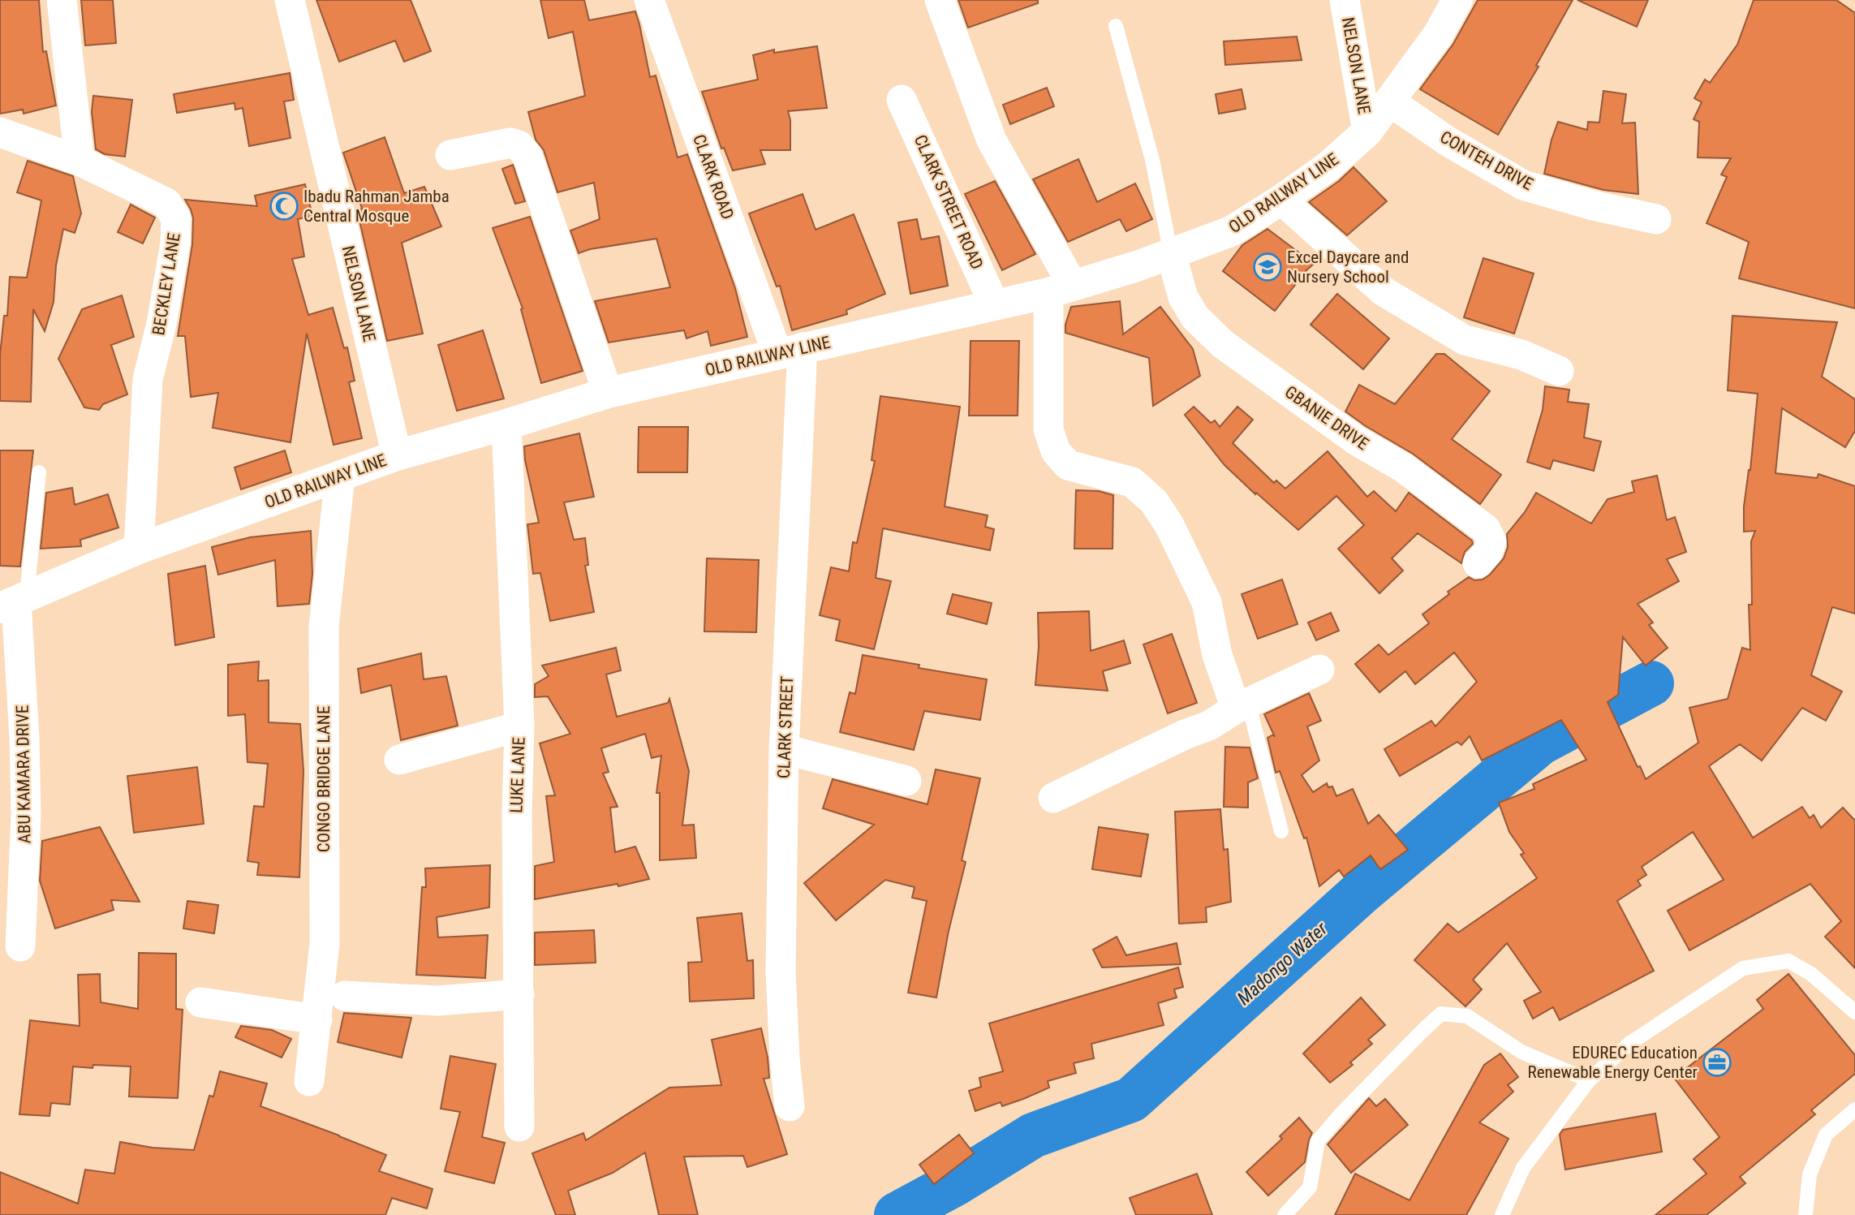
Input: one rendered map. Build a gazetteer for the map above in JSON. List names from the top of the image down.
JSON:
{
  "streets": {
    "street": [
      "NELSON LANE",
      "CONTEH DRIVE",
      "CLARK ROAD",
      "OLD RAILWAY LINE",
      "CLARK STREET ROAD",
      "BECKLEY LANE",
      "GBANIE DRIVE",
      "CLARK STREET",
      "ABU KAMARA DRIVE",
      "LUKE LANE",
      "CONGO BRIDGE LANE"
    ]
  },
  "crossings": [
    ["NELSON LANE", "OLD RAILWAY LINE"],
    ["CONTEH DRIVE", "OLD RAILWAY LINE"],
    ["CLARK ROAD", "OLD RAILWAY LINE"],
    ["CLARK ROAD", "CLARK STREET"],
    ["OLD RAILWAY LINE", "CLARK STREET ROAD"],
    ["OLD RAILWAY LINE", "BECKLEY LANE"],
    ["OLD RAILWAY LINE", "GBANIE DRIVE"],
    ["OLD RAILWAY LINE", "CLARK STREET"],
    ["OLD RAILWAY LINE", "ABU KAMARA DRIVE"],
    ["OLD RAILWAY LINE", "LUKE LANE"],
    ["OLD RAILWAY LINE", "CONGO BRIDGE LANE"]
  ],
  "water": ["Madongo Water"],
  "places": {
    "mosque": ["Ibadu Rahman Jamba Central Mosque"],
    "school or university": ["Excel Daycare and Nursery School"],
    "office": ["EDUREC Education Renewable Energy Center"]
  }
}
